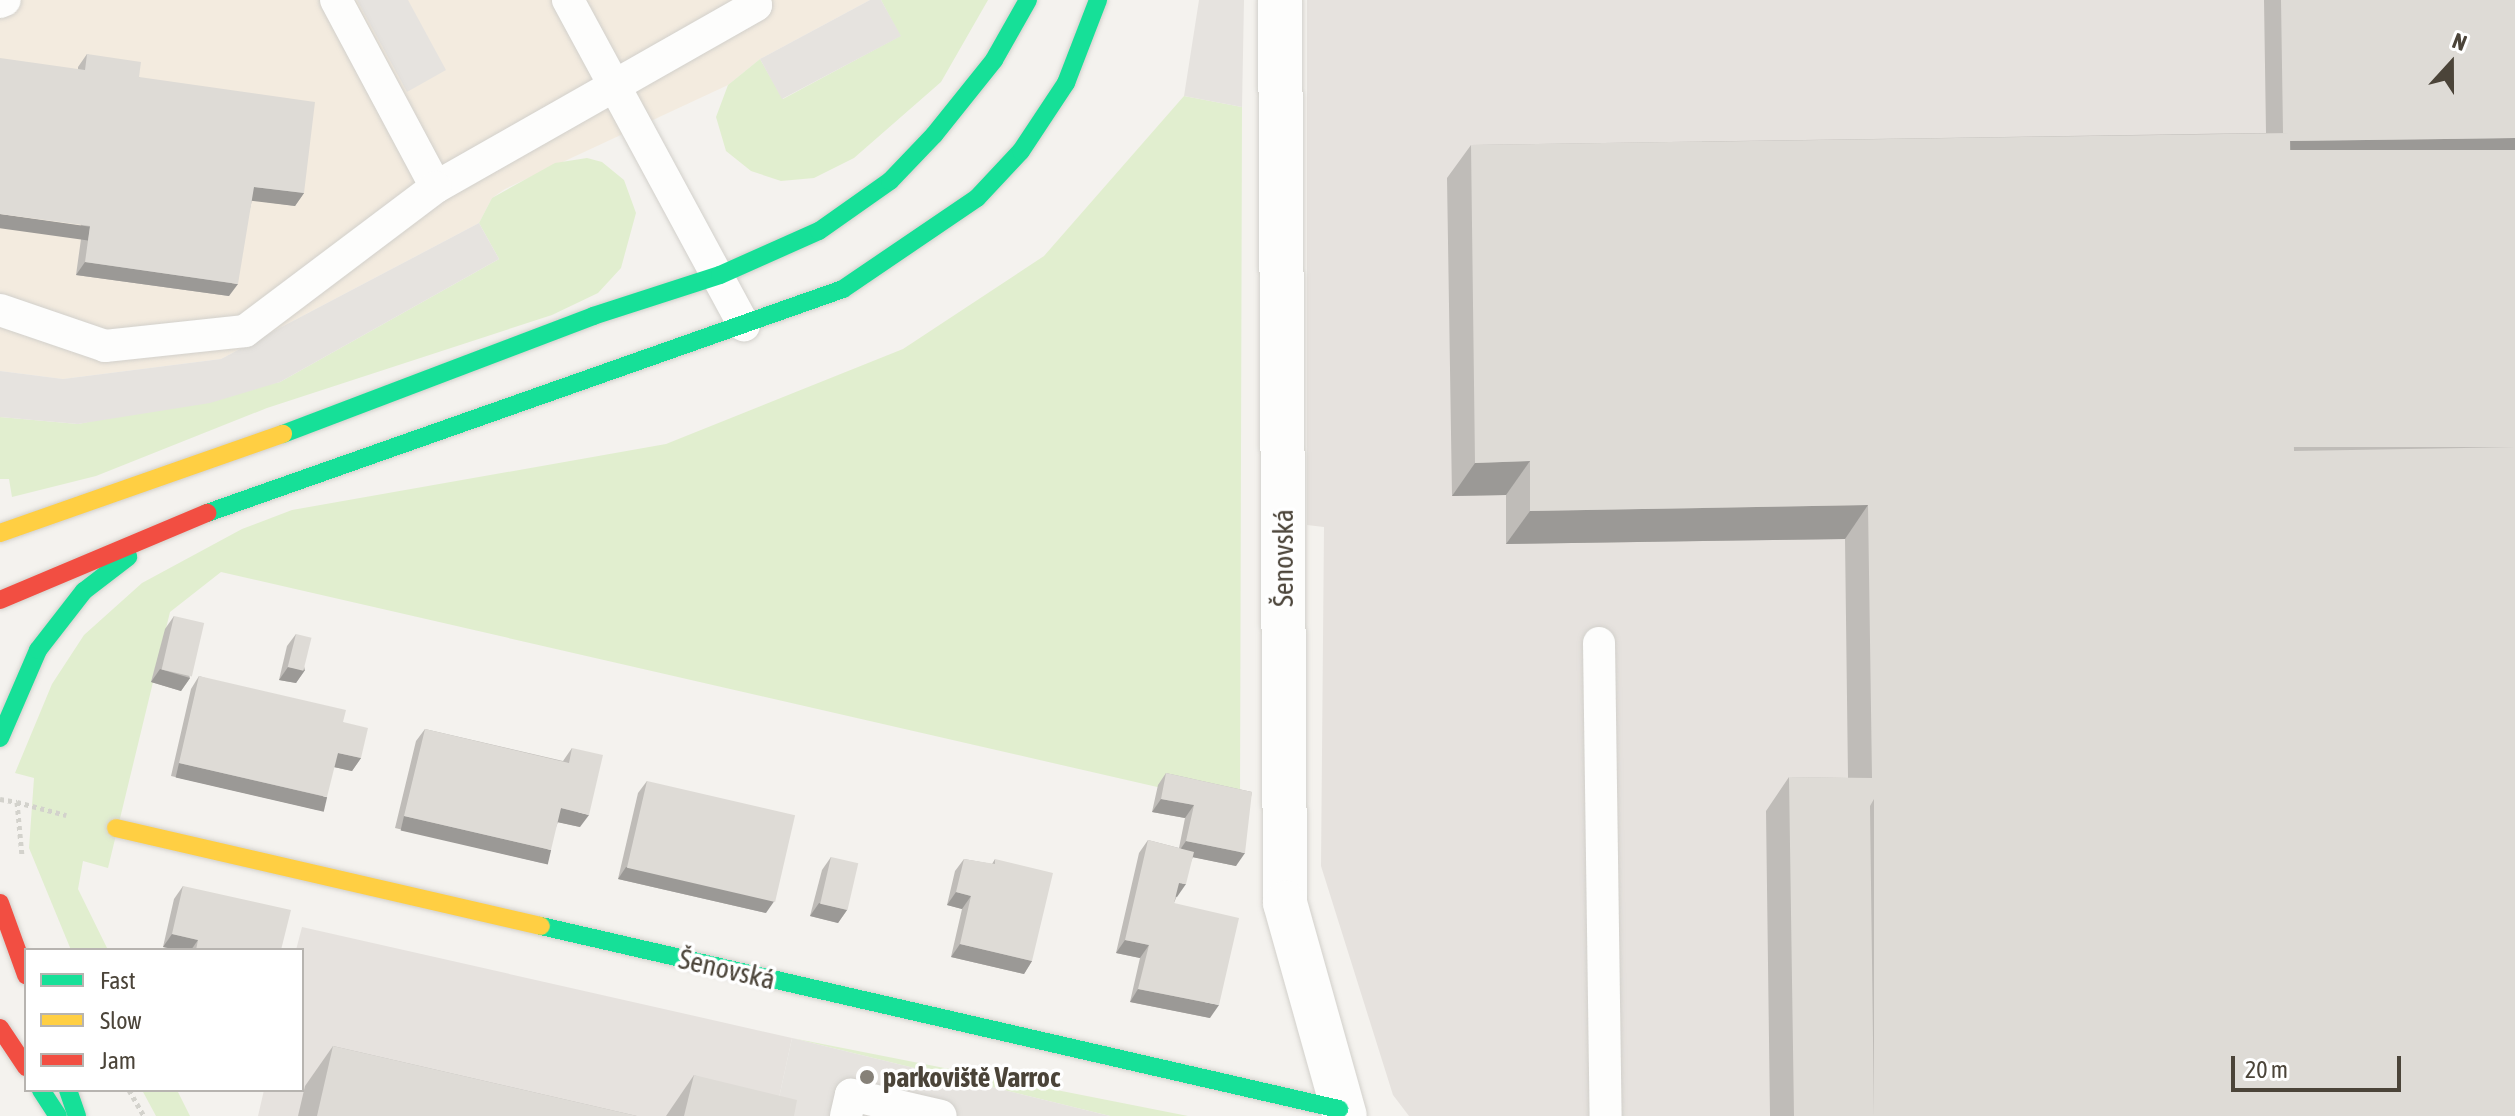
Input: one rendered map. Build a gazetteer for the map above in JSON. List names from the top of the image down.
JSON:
{
  "streets": {
    "main road": ["Šenovská"]
  },
  "places": ["parkoviště Varroc"],
  "legend": ["Fast", "Slow", "Jam"],
  "scale_bar": "20 m",
  "north": "top"
}
